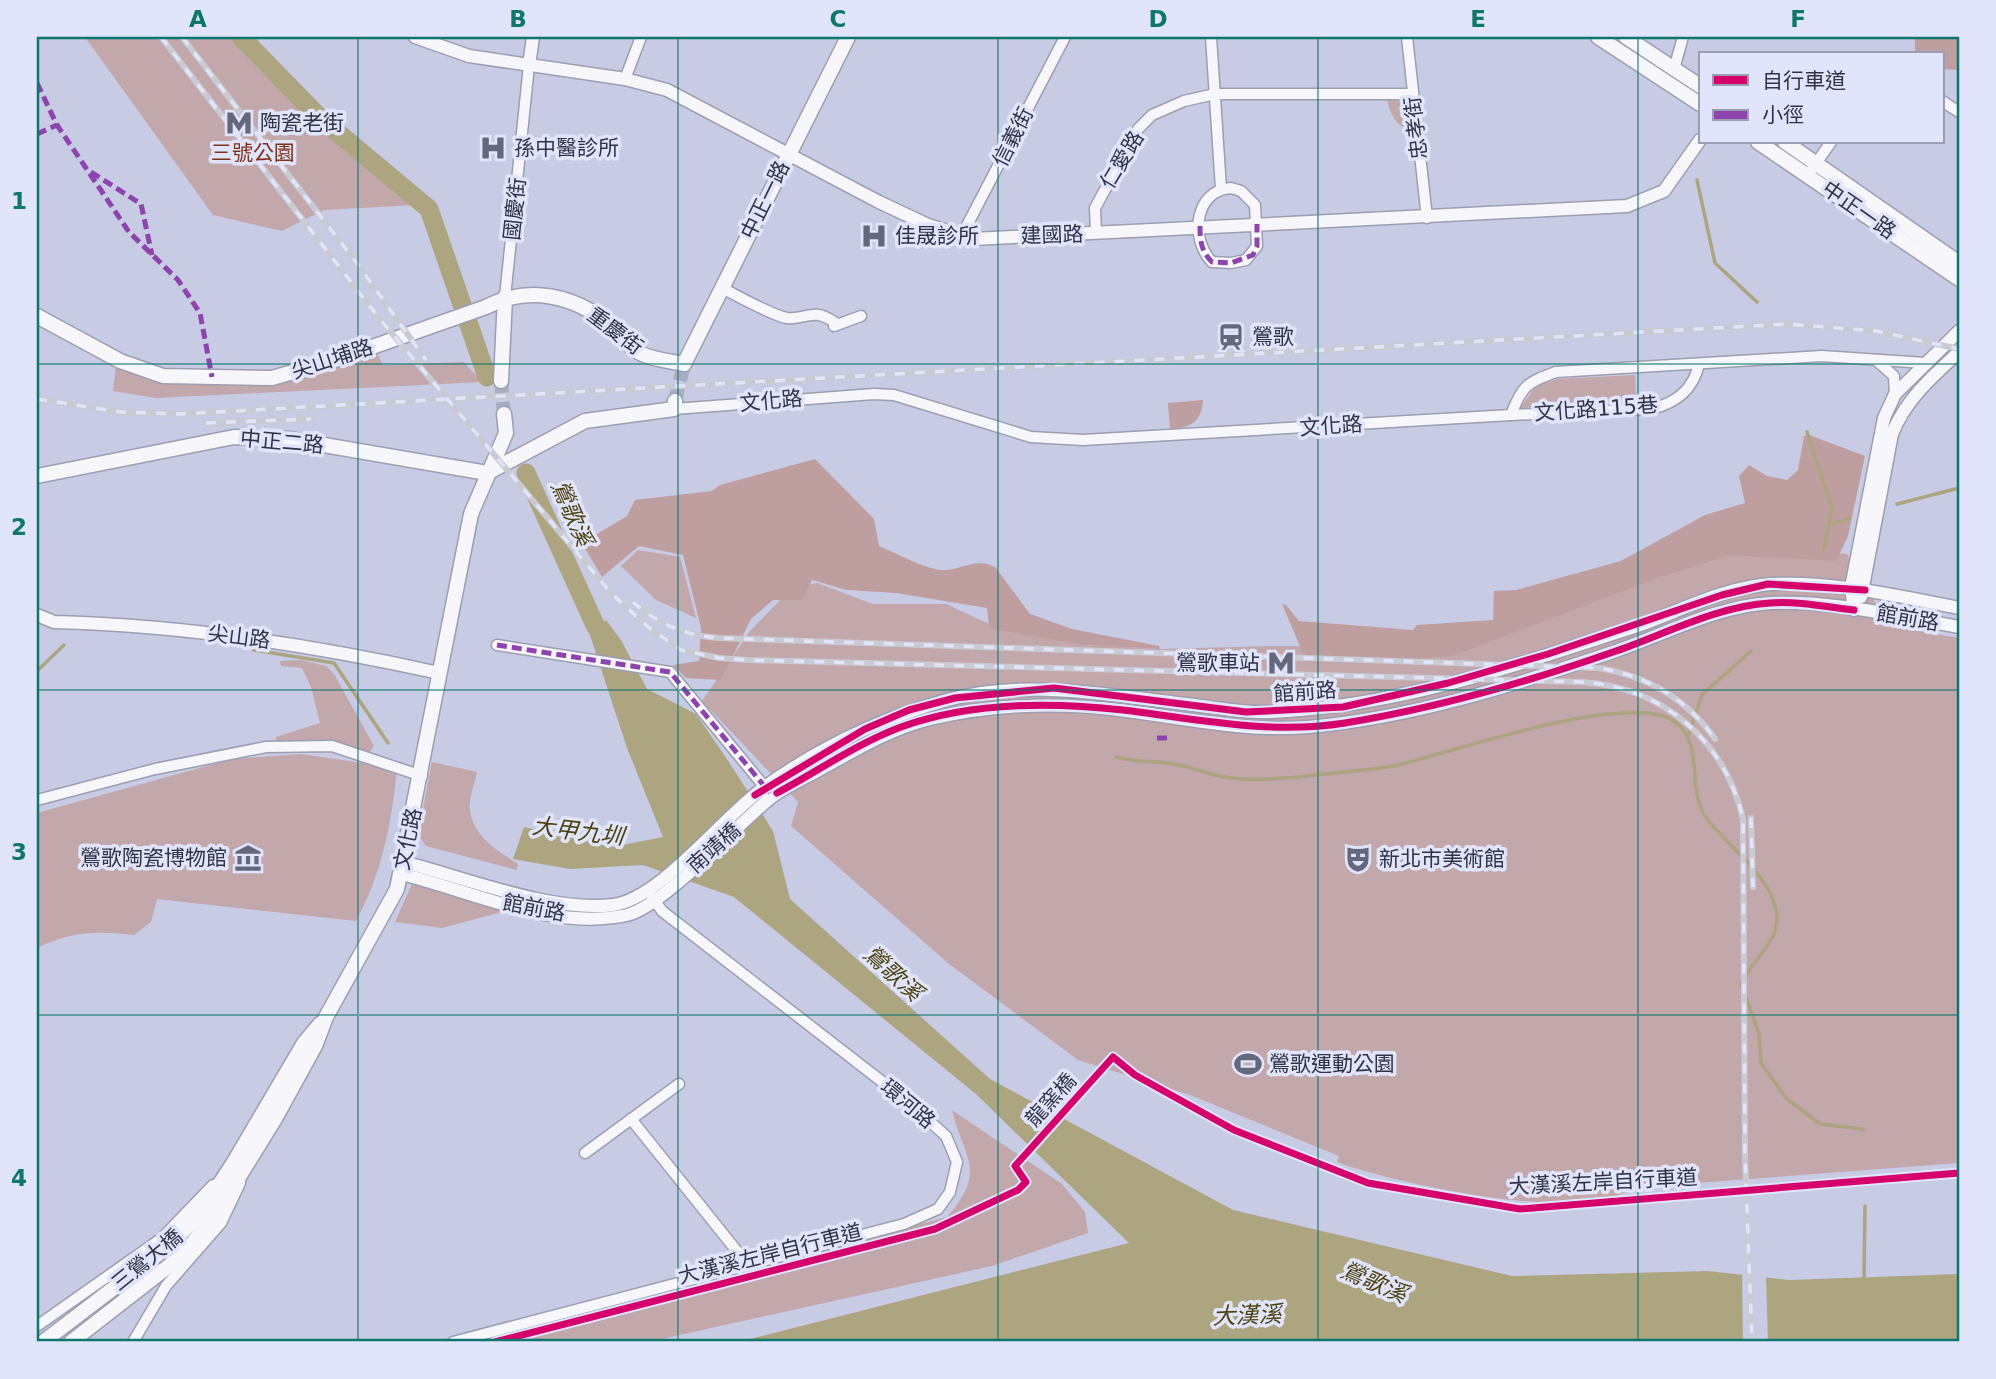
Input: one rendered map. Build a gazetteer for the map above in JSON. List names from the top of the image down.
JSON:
{
  "streets": {
    "main road": [
      "中正一路",
      "國慶街",
      "重慶街",
      "尖山埔路",
      "文化路",
      "中正二路",
      "三鶯大橋"
    ],
    "street": [
      "忠孝街",
      "信義街",
      "仁愛路",
      "建國路",
      "文化路115巷",
      "館前路",
      "尖山路",
      "南靖橋",
      "環河路"
    ],
    "cycle path": ["龍窯橋"]
  },
  "crossings": [
    ["忠孝街", "仁愛路"],
    ["忠孝街", "建國路"],
    ["信義街", "建國路"],
    ["仁愛路", "建國路"],
    ["中正一路", "建國路"],
    ["中正一路", "重慶街"],
    ["國慶街", "建國路"],
    ["國慶街", "重慶街"],
    ["國慶街", "尖山埔路"],
    ["重慶街", "尖山埔路"],
    ["文化路", "文化路115巷"],
    ["文化路", "中正二路"],
    ["文化路", "館前路"],
    ["文化路", "尖山路"],
    ["文化路", "三鶯大橋"],
    ["館前路", "南靖橋"],
    ["館前路", "環河路"],
    ["南靖橋", "環河路"]
  ],
  "water": ["鶯歌溪", "大甲九圳", "大漢溪"],
  "parks": ["三號公園"],
  "places": {
    "metro station": ["陶瓷老街", "鶯歌車站"],
    "hospital": ["孫中醫診所", "佳晟診所"],
    "station": ["鶯歌"],
    "museum": ["鶯歌陶瓷博物館"],
    "theatre": ["新北市美術館"],
    "sports": ["鶯歌運動公園"]
  },
  "legend": ["自行車道", "小徑"],
  "grid": {
    "columns": [
      "A",
      "B",
      "C",
      "D",
      "E",
      "F"
    ],
    "rows": [
      "1",
      "2",
      "3",
      "4"
    ]
  }
}
